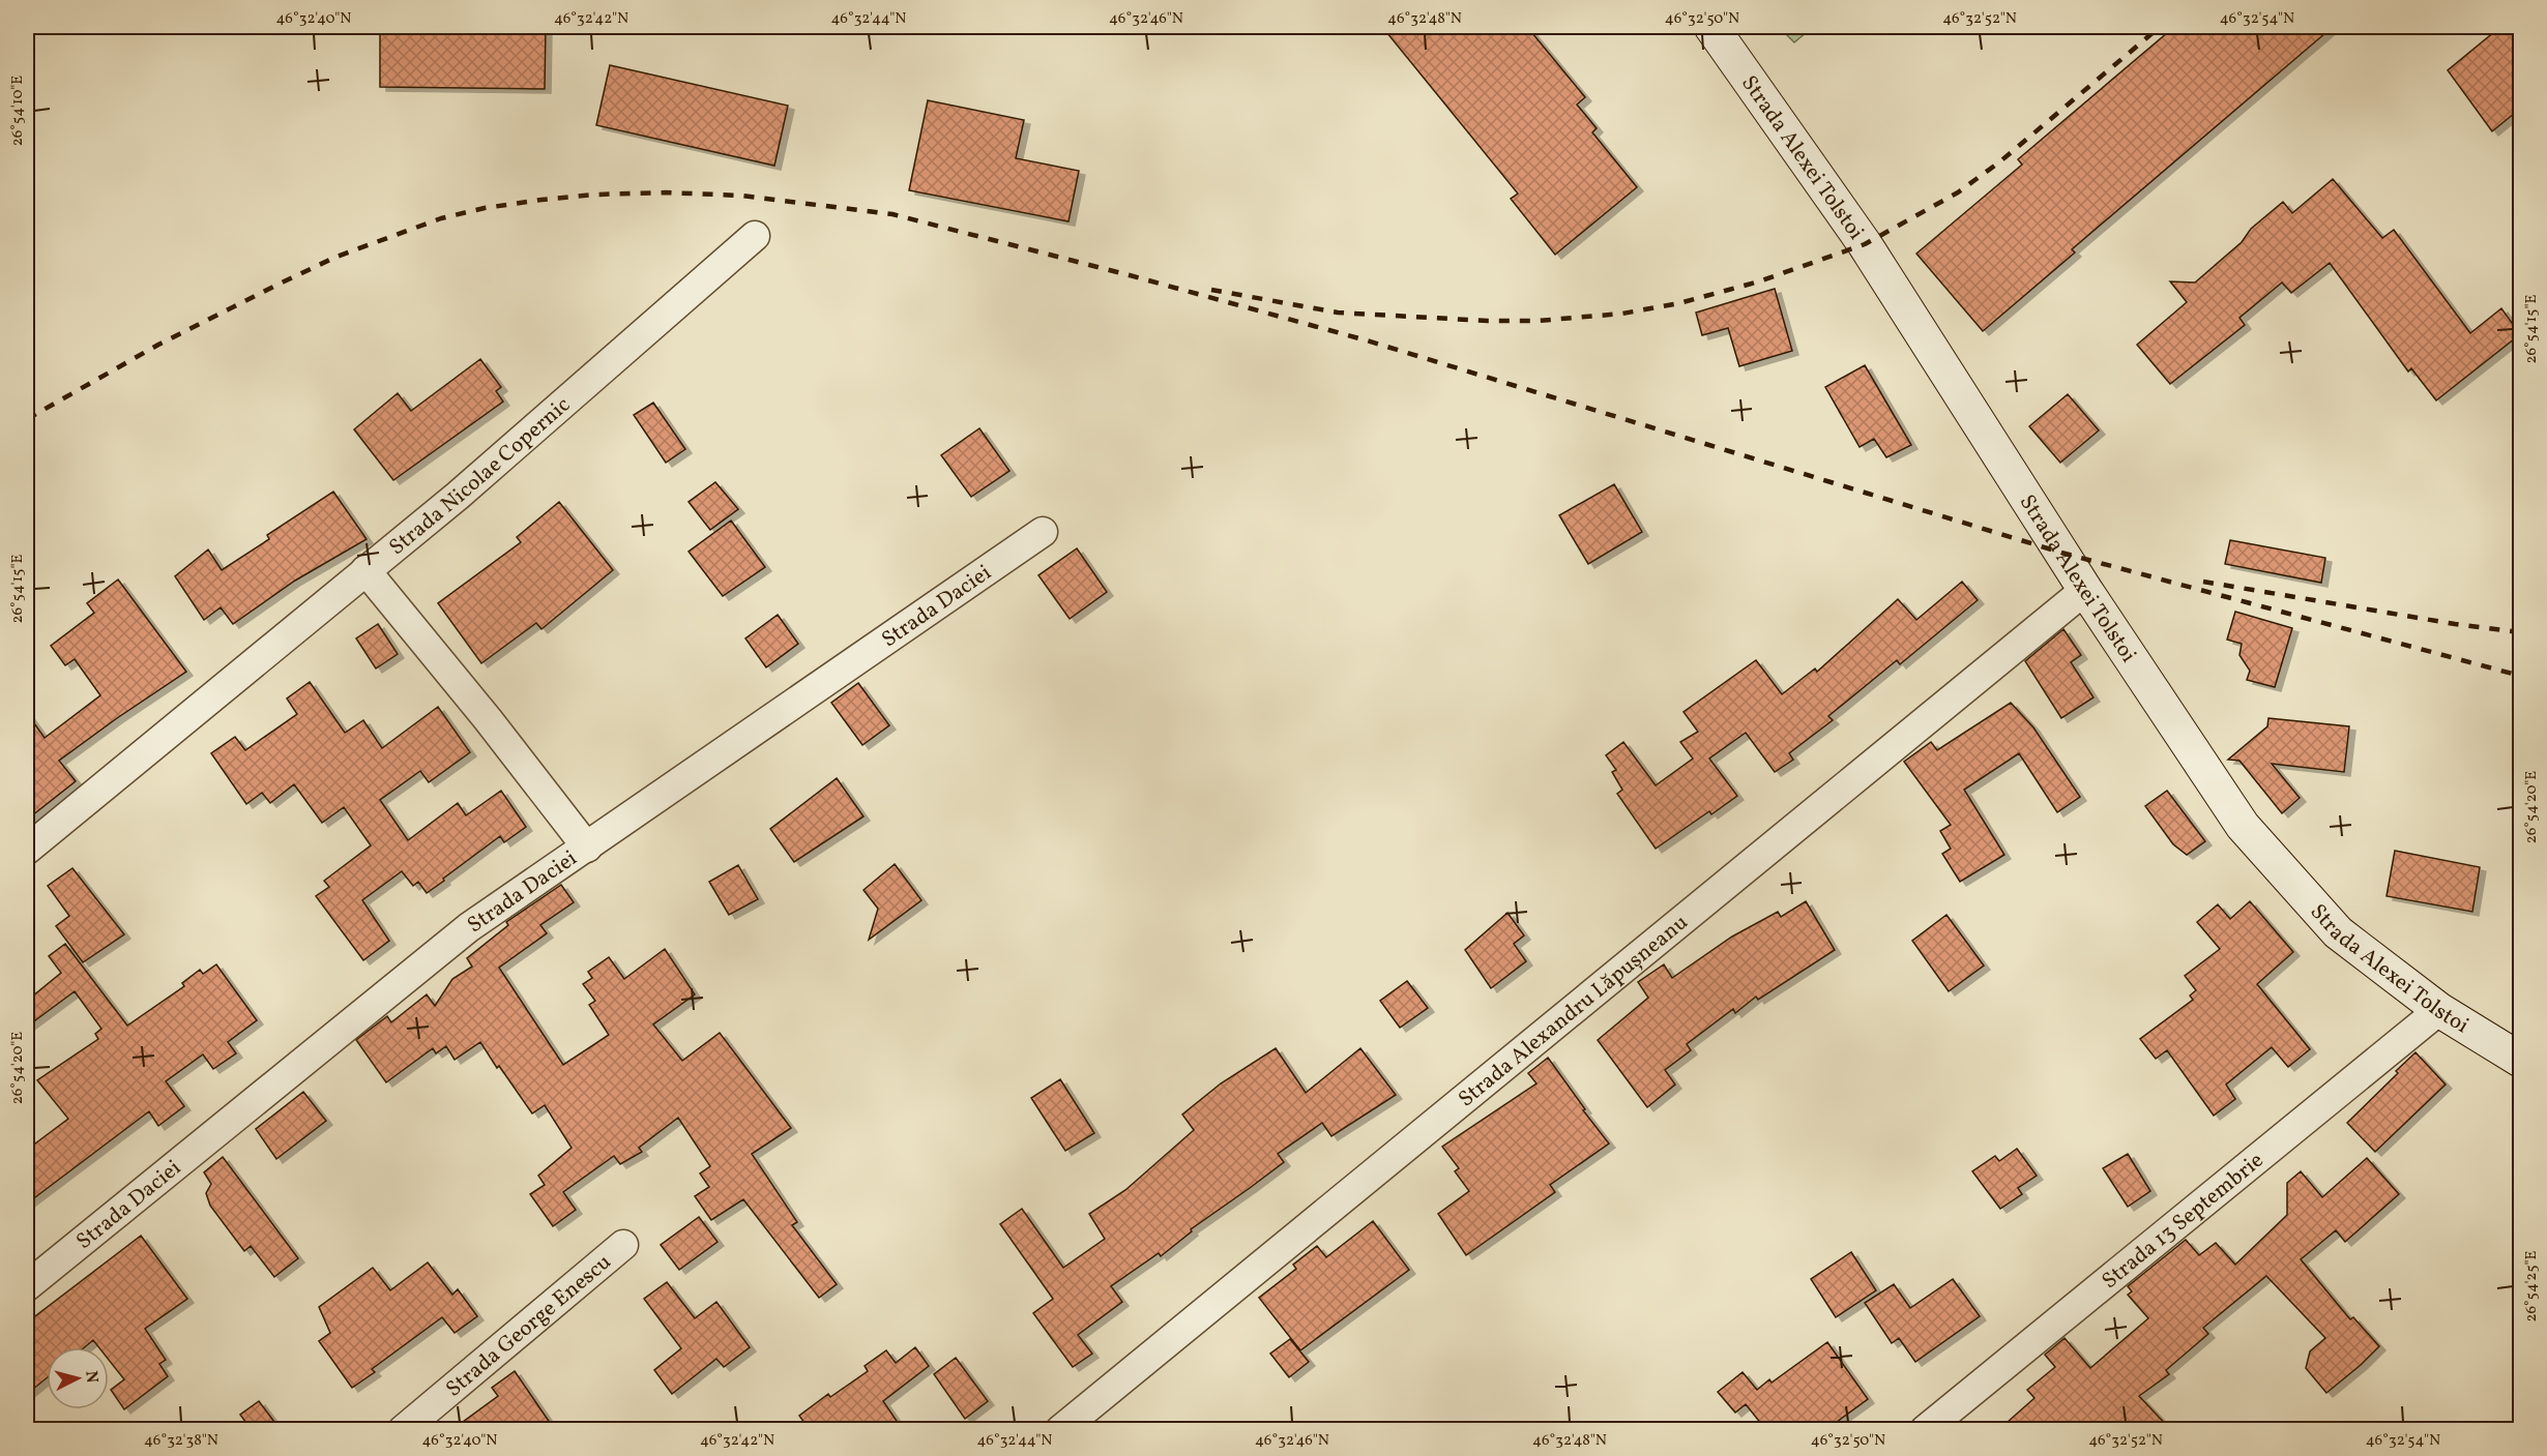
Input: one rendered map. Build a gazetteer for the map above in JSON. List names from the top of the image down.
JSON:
{
  "streets": {
    "main road": ["Strada Alexei Tolstoi"],
    "street": [
      "Strada Nicolae Copernic",
      "Strada Daciei",
      "Strada Alexandru Lăpușneanu",
      "Strada 13 Septembrie",
      "Strada George Enescu"
    ]
  },
  "crossings": [
    ["Strada Alexei Tolstoi", "Strada Alexandru Lăpușneanu"],
    ["Strada Alexei Tolstoi", "Strada 13 Septembrie"]
  ],
  "north": "right",
  "coordinates": [
    "46°32'40\"N",
    "46°32'42\"N",
    "46°32'44\"N",
    "46°32'46\"N",
    "46°32'48\"N",
    "46°32'50\"N",
    "46°32'52\"N",
    "46°32'54\"N",
    "26°54'10\"E",
    "26°54'15\"E",
    "26°54'20\"E",
    "26°54'25\"E",
    "46°32'38\"N"
  ]
}
